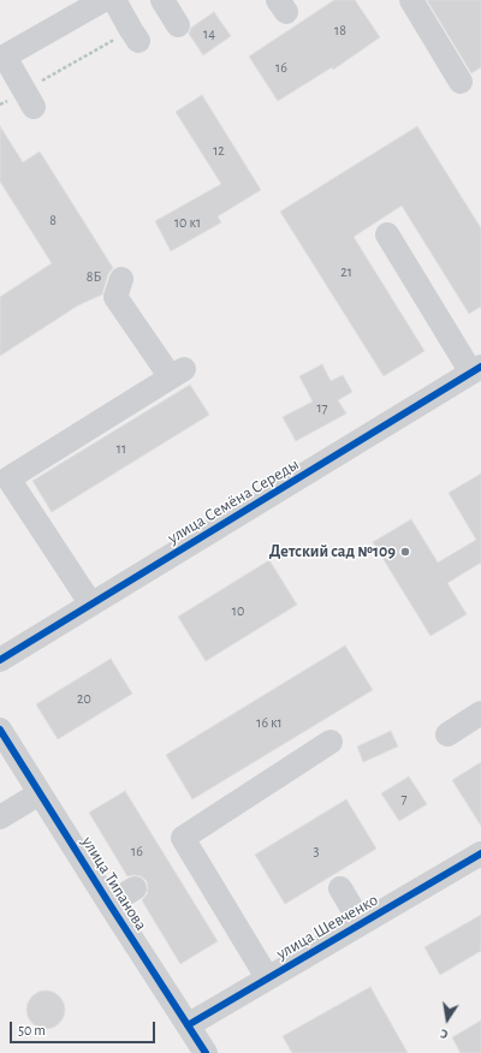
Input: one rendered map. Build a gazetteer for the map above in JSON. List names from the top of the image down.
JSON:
{
  "streets": {
    "street": ["улица Семёна Середы", "улица Типанова", "улица Шевченко"]
  },
  "crossings": [
    ["улица Типанова", "улица Шевченко"]
  ],
  "places": ["Детский сад №109"],
  "house_numbers": [
    "18",
    "14",
    "16",
    "12",
    "8",
    "10 к1",
    "21",
    "8Б",
    "17",
    "11",
    "10",
    "20",
    "16 к1",
    "7",
    "16",
    "3"
  ],
  "scale_bar": "50 m",
  "north": "bottom"
}
